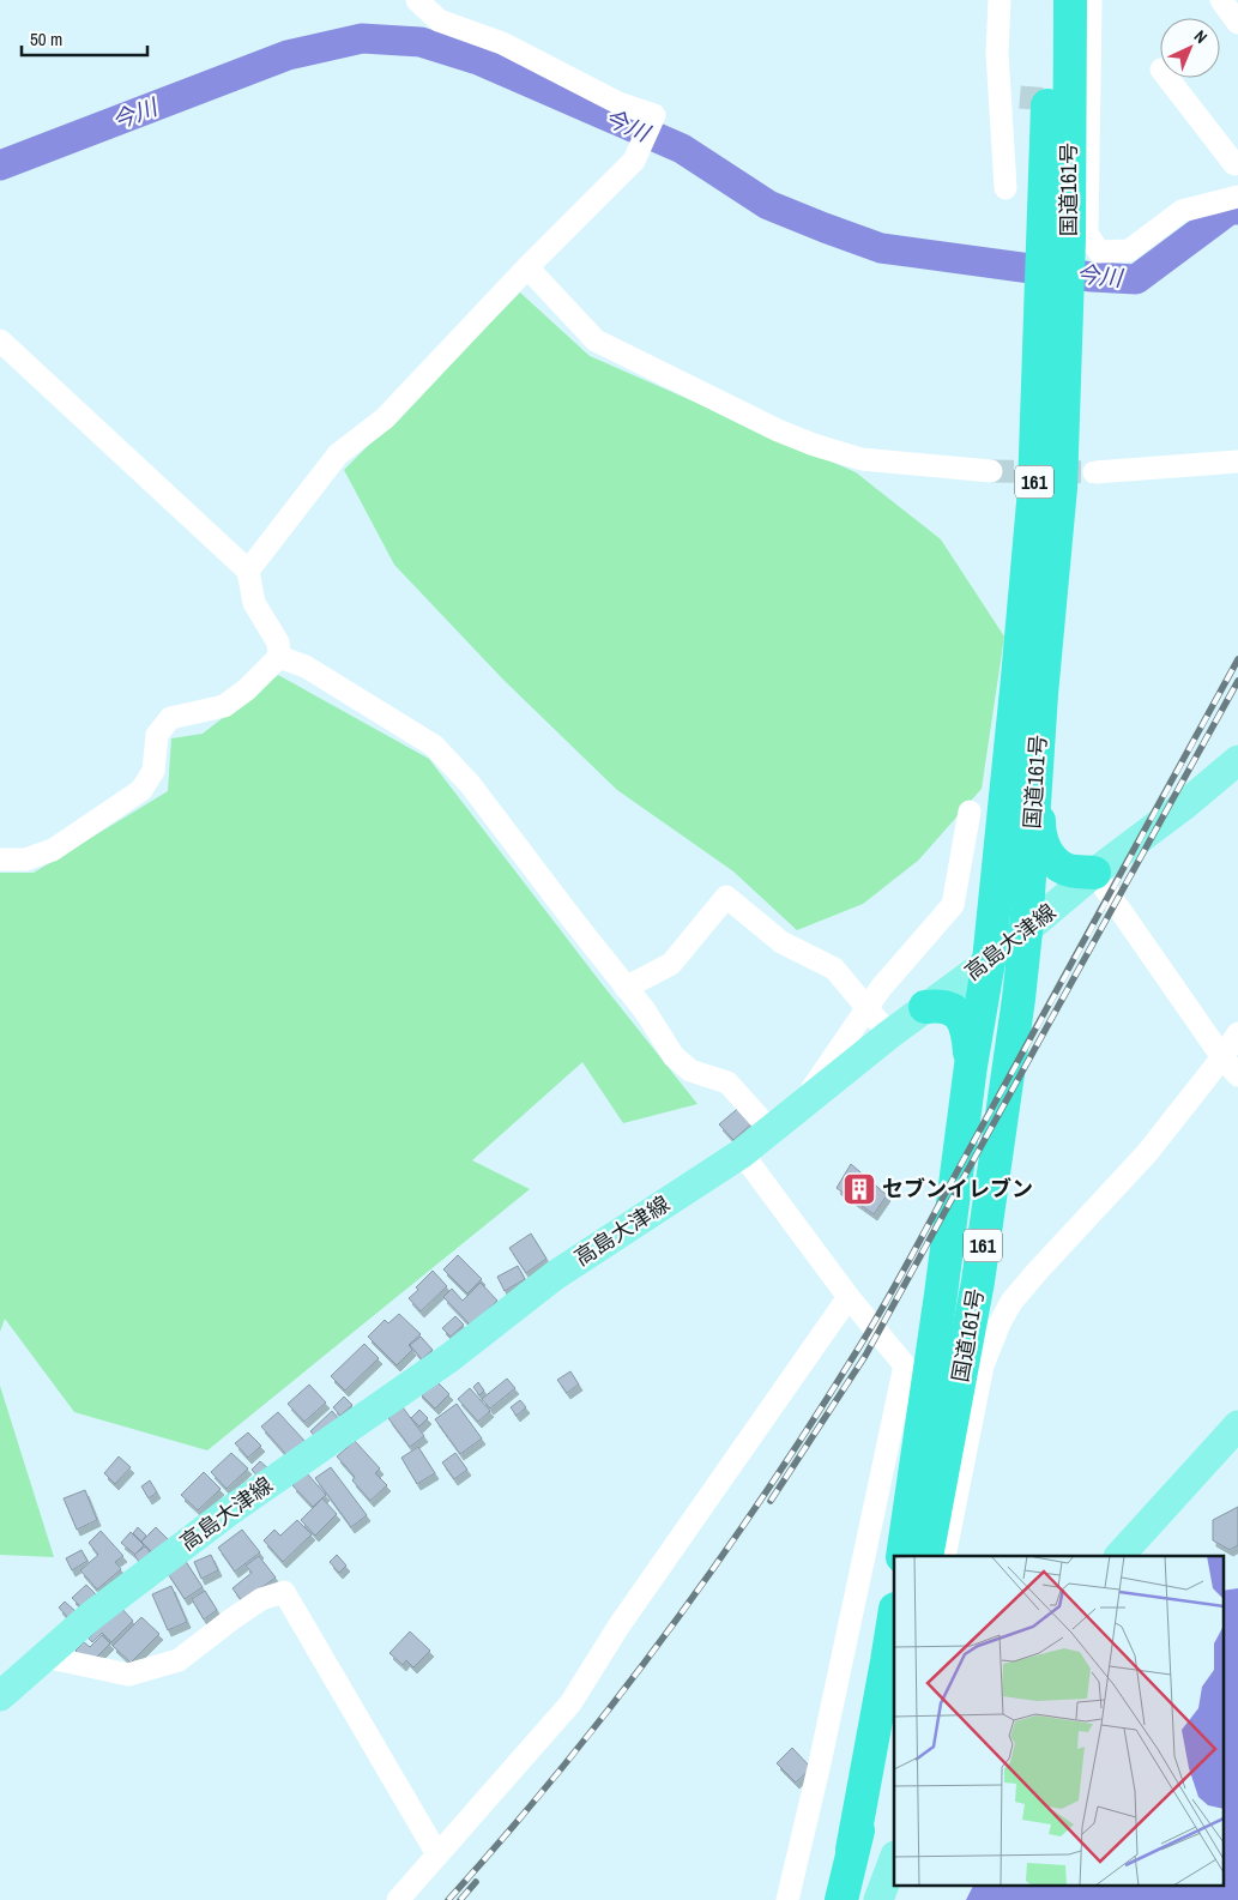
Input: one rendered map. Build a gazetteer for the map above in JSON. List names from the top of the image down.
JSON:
{
  "streets": {
    "highway": ["国道161号", "161"],
    "main road": ["高島大津線"]
  },
  "crossings": [
    ["国道161号", "高島大津線"]
  ],
  "water": ["今川"],
  "places": {
    "building": ["セブンイレブン"]
  },
  "scale_bar": "50 m",
  "north": "top right"
}
